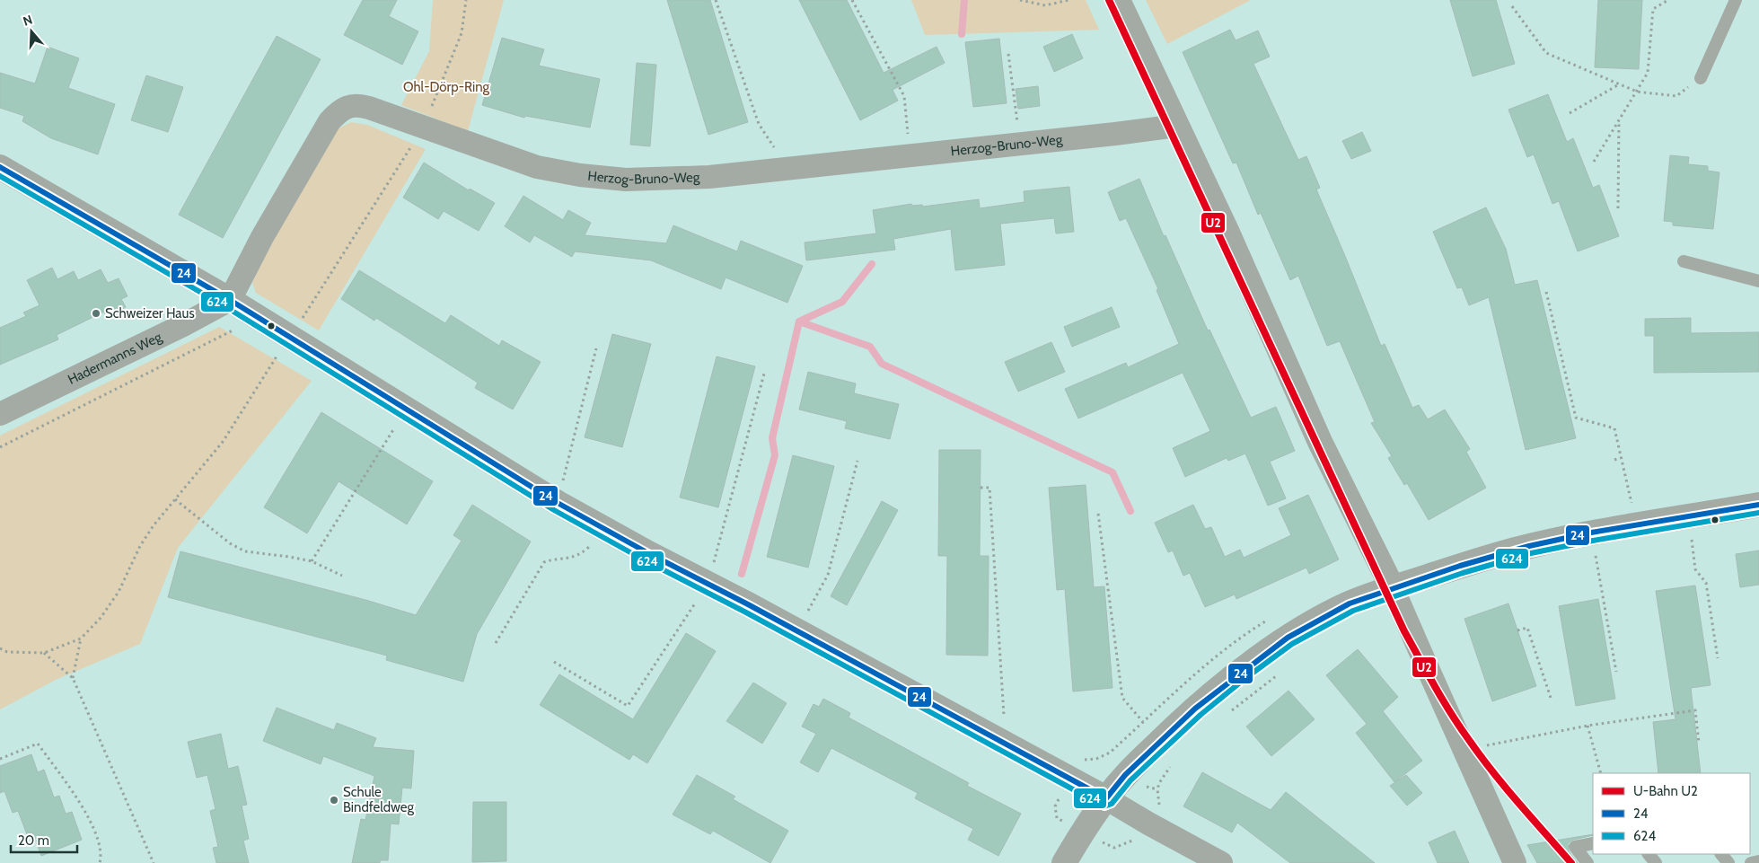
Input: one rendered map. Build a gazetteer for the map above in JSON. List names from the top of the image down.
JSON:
{
  "streets": {
    "street": ["Herzog-Bruno-Weg", "Hadermanns Weg"]
  },
  "crossings": [
    ["Herzog-Bruno-Weg", "Hadermanns Weg"]
  ],
  "parks": ["Ohl-Dörp-Ring"],
  "places": ["Schweizer Haus", "Schule Bindfeldweg"],
  "lines": ["metro line U2", "transit line 24", "transit line 624"],
  "legend": ["U-Bahn U2", "24", "624"],
  "scale_bar": "20 m",
  "north": "top"
}
